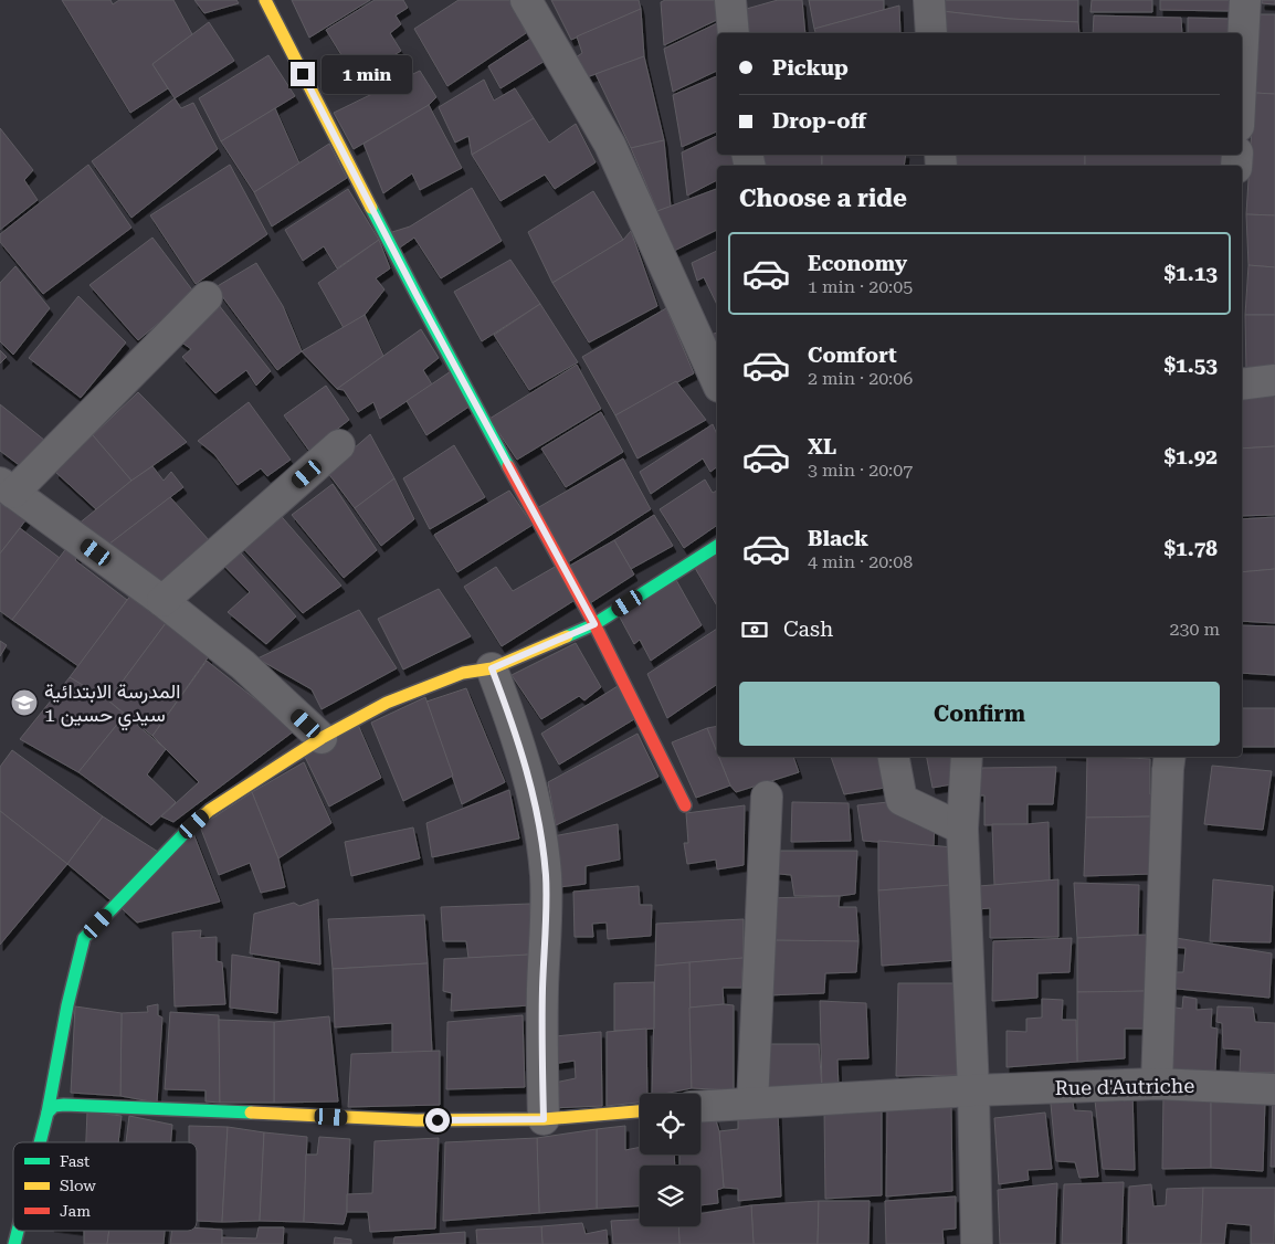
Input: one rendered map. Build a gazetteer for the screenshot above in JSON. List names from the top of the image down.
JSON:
{
  "streets": {
    "street": ["Rue d'Autriche"]
  },
  "places": {
    "school or university": ["المدرسة الابتدائية سيدي حسين 1"]
  },
  "legend": ["Fast", "Slow", "Jam"],
  "page": {
    "banner": ["Pickup", "Drop-off"],
    "bubble": "1 min",
    "heading": "Choose a ride",
    "list": [
      {
        "name": "Economy",
        "note": "1 min · 20:05",
        "value": "$1.13"
      },
      {
        "name": "Comfort",
        "note": "2 min · 20:06",
        "value": "$1.53"
      },
      {
        "name": "XL",
        "note": "3 min · 20:07",
        "value": "$1.92"
      },
      {
        "name": "Black",
        "note": "4 min · 20:08",
        "value": "$1.78"
      }
    ],
    "pay": ["Cash", "230 m"],
    "buttons": "Confirm"
  }
}
